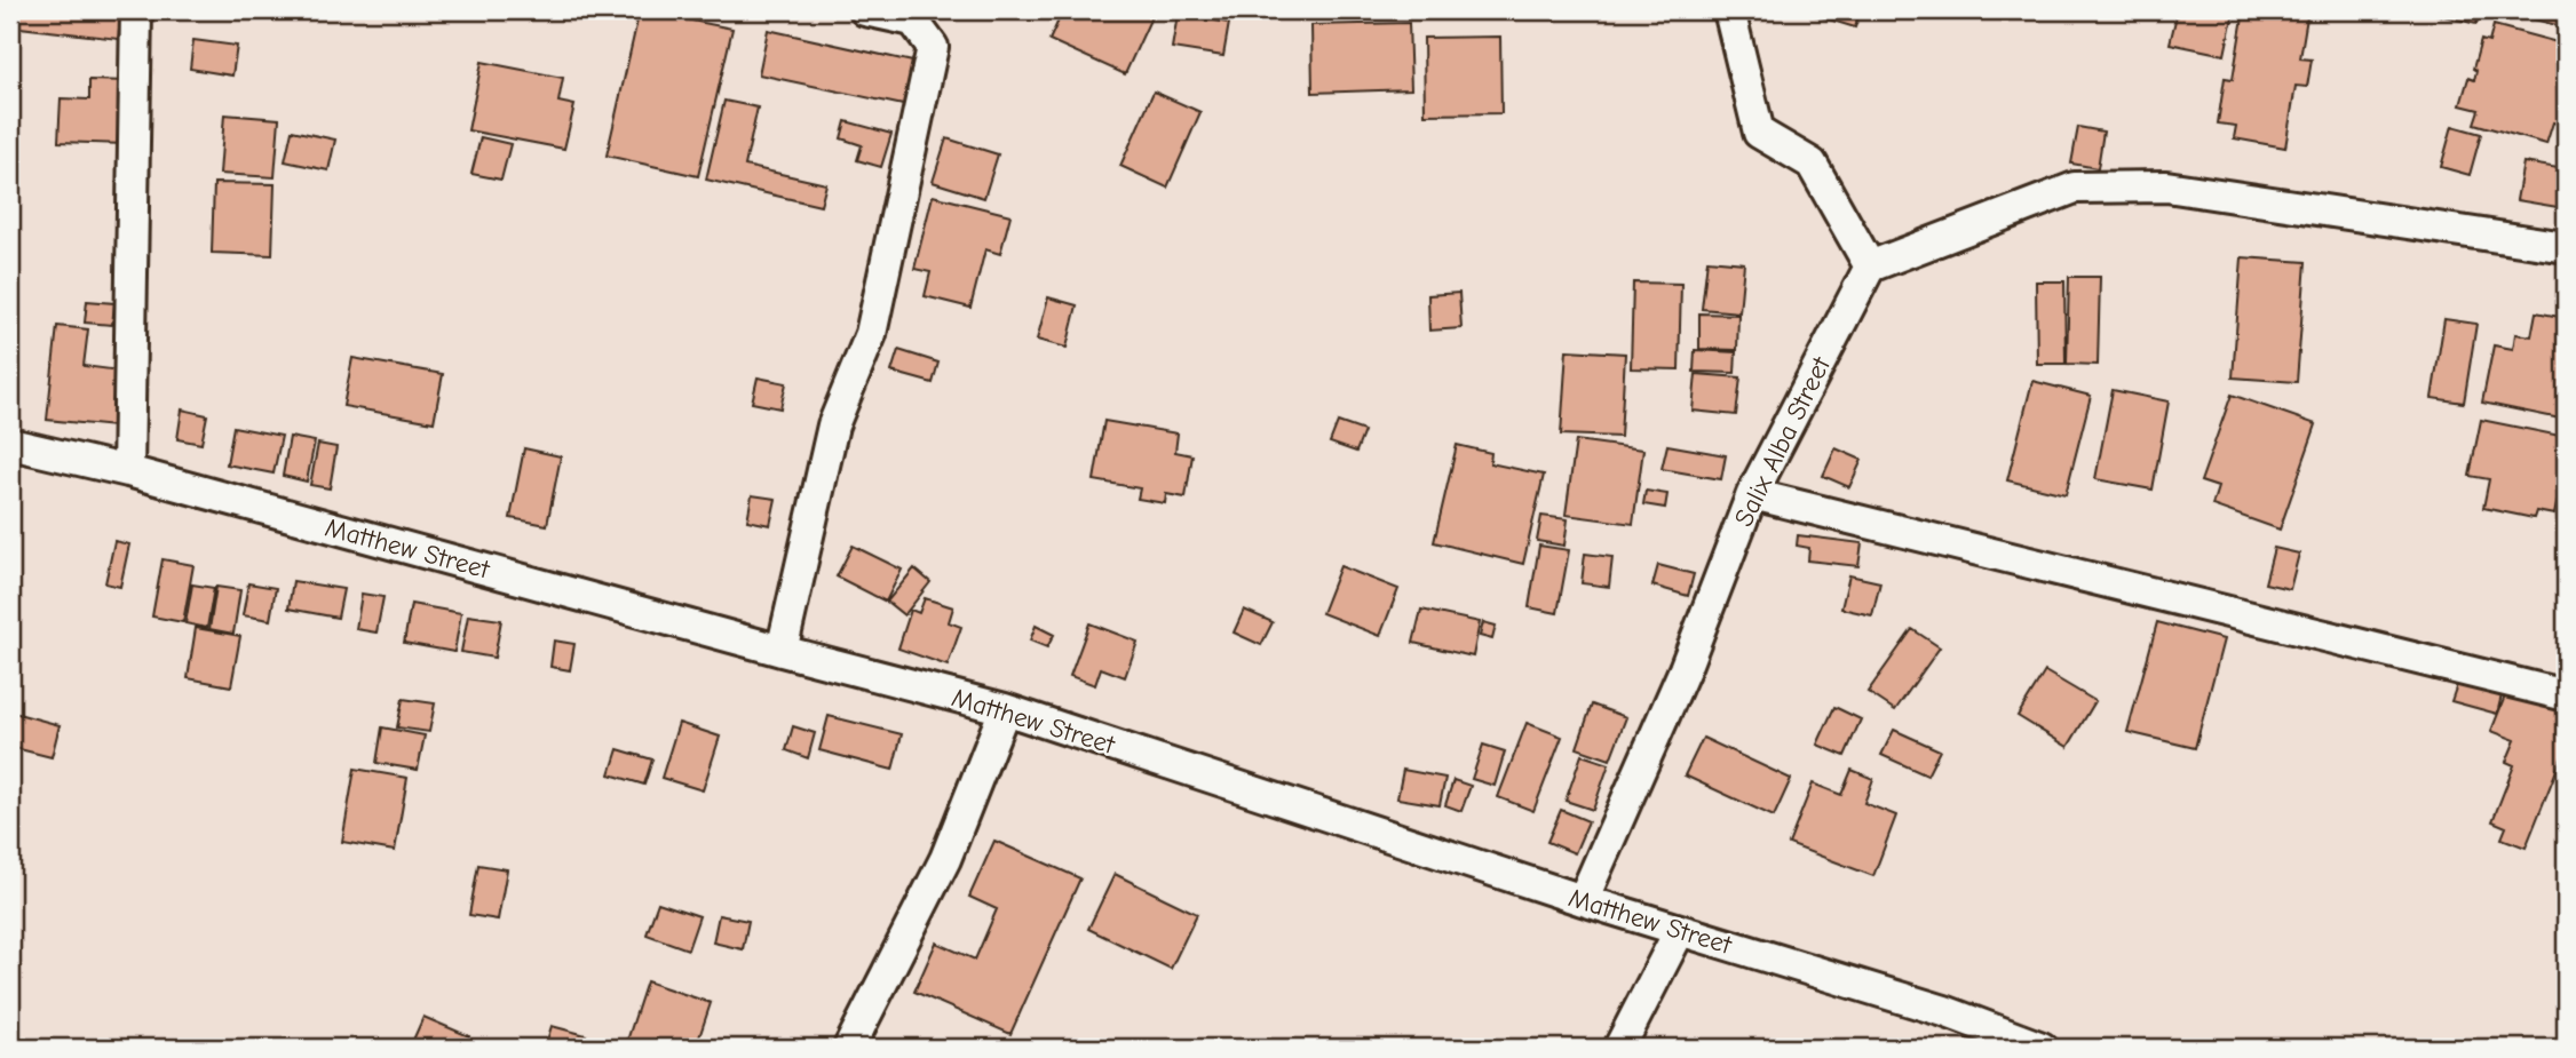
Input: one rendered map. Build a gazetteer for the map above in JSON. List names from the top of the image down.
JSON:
{
  "streets": {
    "street": ["Salix Alba Street", "Matthew Street"]
  },
  "crossings": [
    ["Salix Alba Street", "Matthew Street"]
  ]
}
